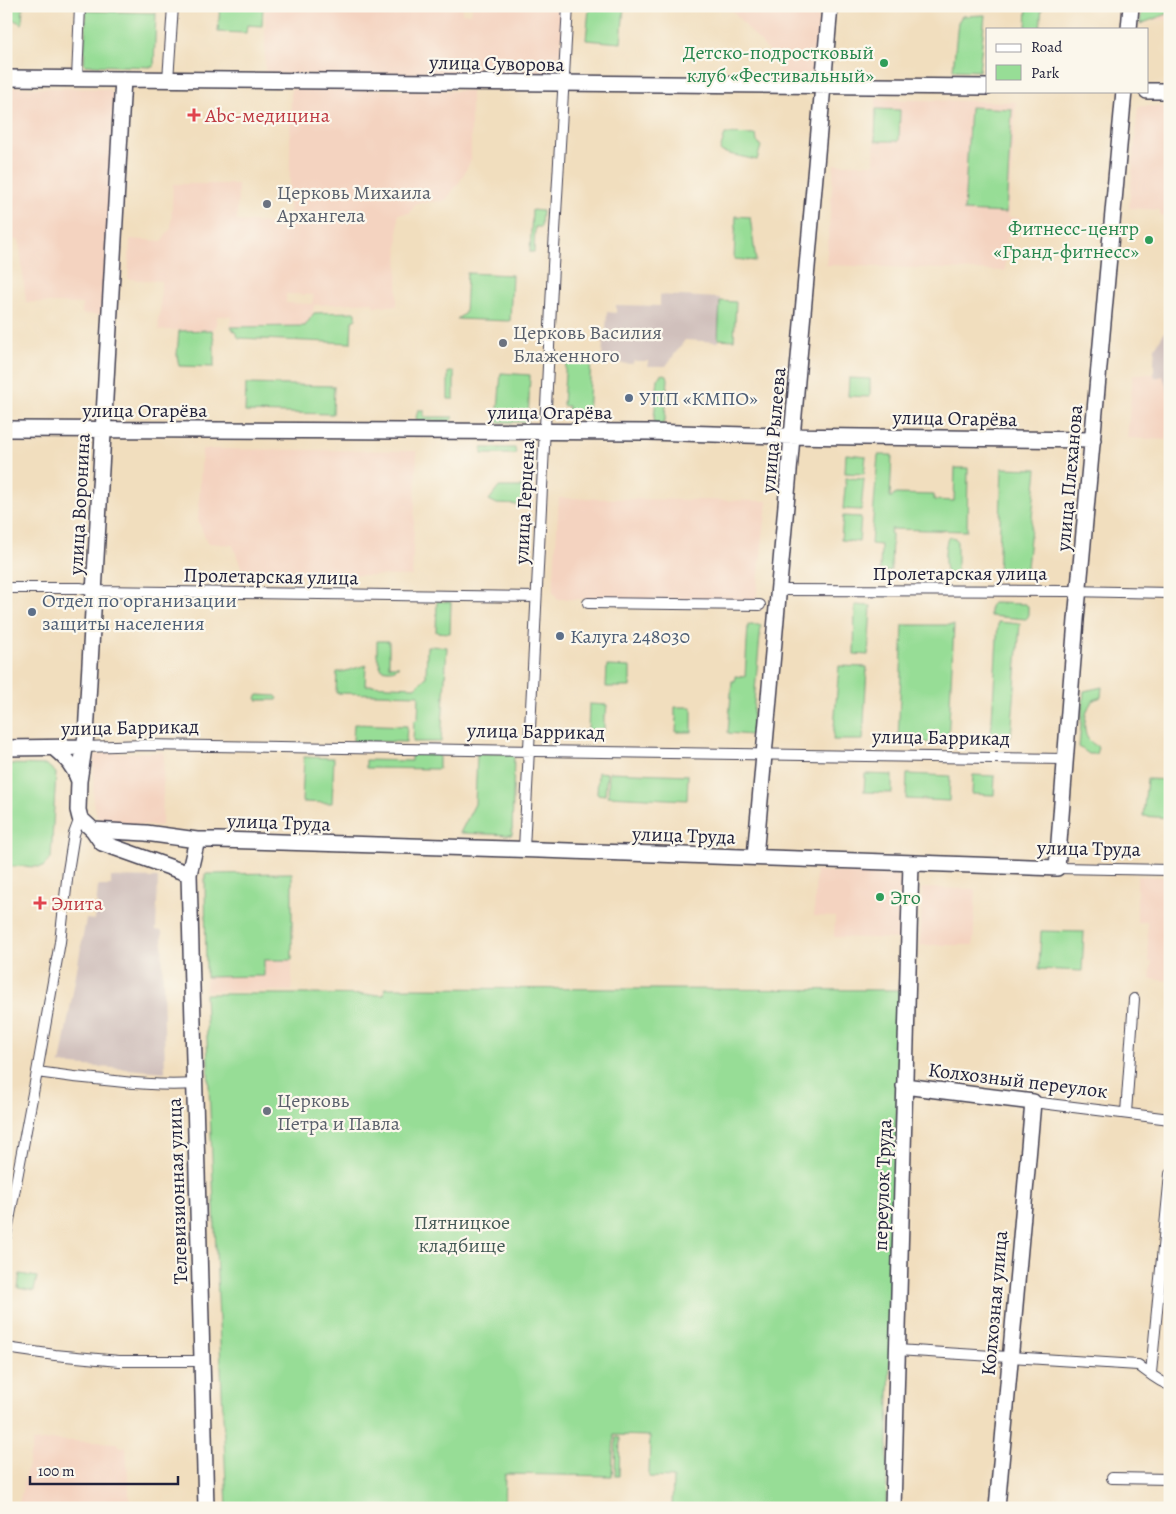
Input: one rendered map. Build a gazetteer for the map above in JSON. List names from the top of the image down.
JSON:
{
  "streets": {
    "street": [
      "улица Суворова",
      "улица Огарёва",
      "улица Рылеева",
      "улица Плеханова",
      "улица Герцена",
      "улица Воронина",
      "Пролетарская улица",
      "улица Баррикад",
      "улица Труда",
      "Колхозный переулок",
      "переулок Труда",
      "Телевизионная улица",
      "Колхозная улица"
    ]
  },
  "crossings": [
    ["улица Суворова", "улица Рылеева"],
    ["улица Суворова", "улица Герцена"],
    ["улица Суворова", "улица Воронина"],
    ["улица Огарёва", "улица Рылеева"],
    ["улица Огарёва", "улица Плеханова"],
    ["улица Огарёва", "улица Герцена"],
    ["улица Огарёва", "улица Воронина"],
    ["улица Рылеева", "Пролетарская улица"],
    ["улица Рылеева", "улица Баррикад"],
    ["улица Рылеева", "улица Труда"],
    ["улица Плеханова", "Пролетарская улица"],
    ["улица Плеханова", "улица Баррикад"],
    ["улица Плеханова", "улица Труда"],
    ["улица Герцена", "Пролетарская улица"],
    ["улица Герцена", "улица Баррикад"],
    ["улица Герцена", "улица Труда"],
    ["улица Воронина", "Пролетарская улица"],
    ["улица Воронина", "улица Баррикад"],
    ["улица Труда", "переулок Труда"],
    ["улица Труда", "Телевизионная улица"],
    ["Колхозный переулок", "переулок Труда"],
    ["Колхозный переулок", "Колхозная улица"]
  ],
  "parks": ["Пятницкое кладбище"],
  "places": {
    "other": [
      "Детско-подростковый клуб «Фестивальный»",
      "Церковь Михаила Архангела",
      "Фитнесс-центр «Гранд-фитнесс»",
      "Церковь Василия Блаженного",
      "УПП «КМПО»",
      "Отдел по организации защиты населения",
      "Калуга 248030",
      "Эго",
      "Церковь Петра и Павла"
    ],
    "health": ["Abc-медицина", "Элита"]
  },
  "legend": ["Road", "Park"],
  "scale_bar": "100 m"
}
